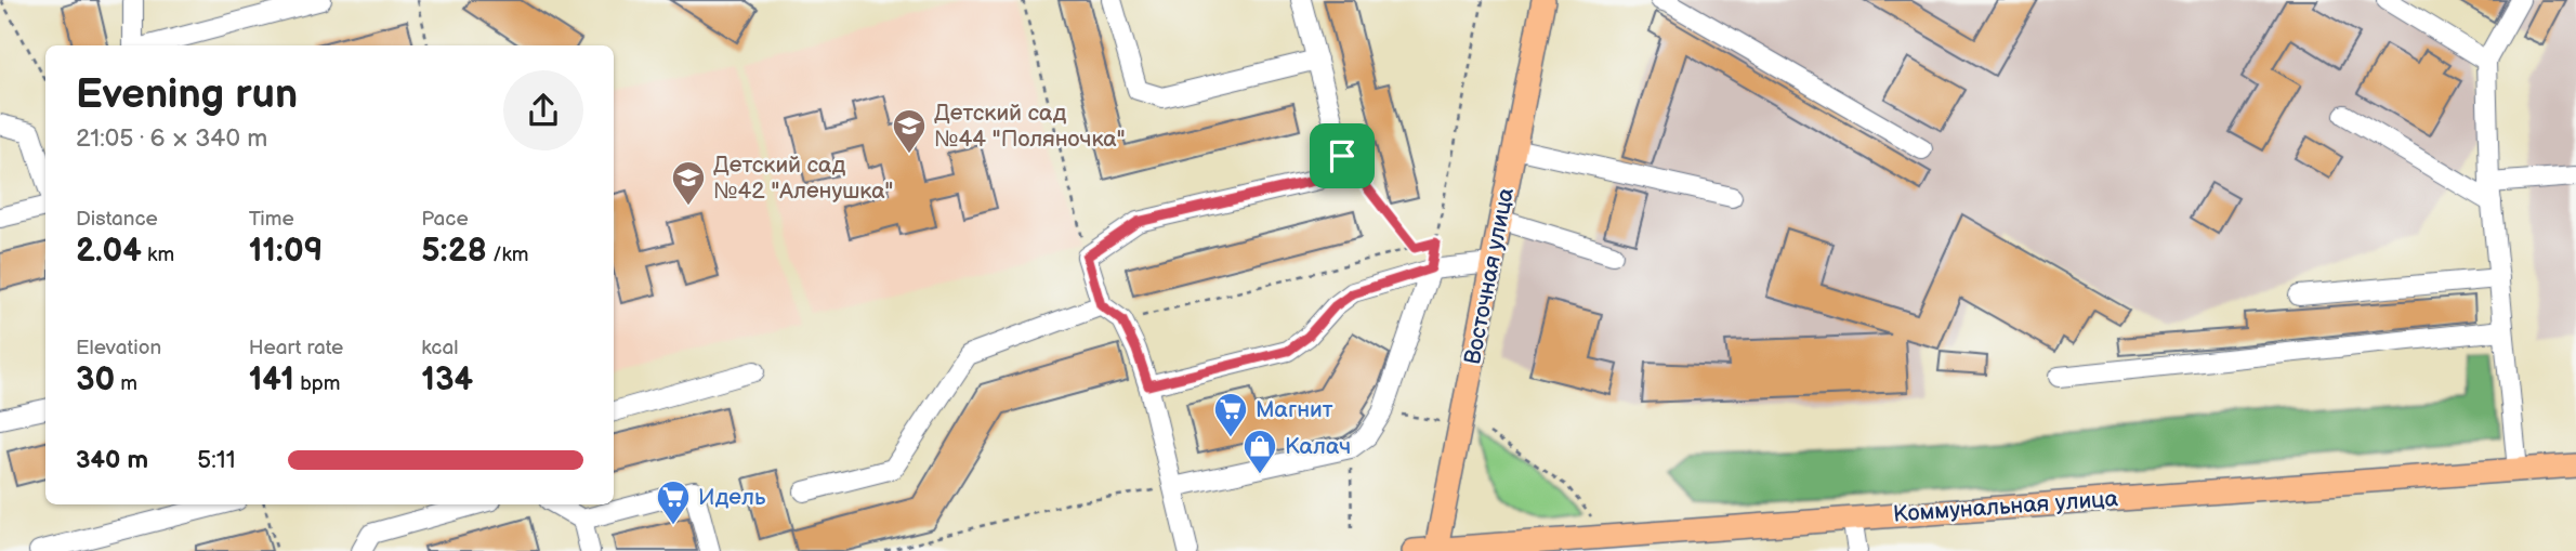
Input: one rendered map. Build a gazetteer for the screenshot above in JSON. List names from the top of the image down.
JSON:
{
  "streets": {
    "main road": ["Восточная улица", "Коммунальная улица"]
  },
  "crossings": [
    ["Восточная улица", "Коммунальная улица"]
  ],
  "places": {
    "school or university": ["Детский сад №44 \"Поляночка\"", "Детский сад №42 \"Аленушка\""],
    "supermarket": ["Магнит", "Идель"],
    "shop": ["Калач"]
  },
  "page": {
    "heading": ["Evening run", "21:05 · 6 × 340 m"],
    "stats": [
      ["Distance", "2.04 km"],
      ["Time", "11:09"],
      ["Pace", "5:28 /km"],
      ["Elevation", "30 m"],
      ["Heart rate", "141 bpm"],
      ["kcal", "134"]
    ],
    "list": [
      {
        "name": "340 m",
        "note": "5:11"
      }
    ]
  }
}
